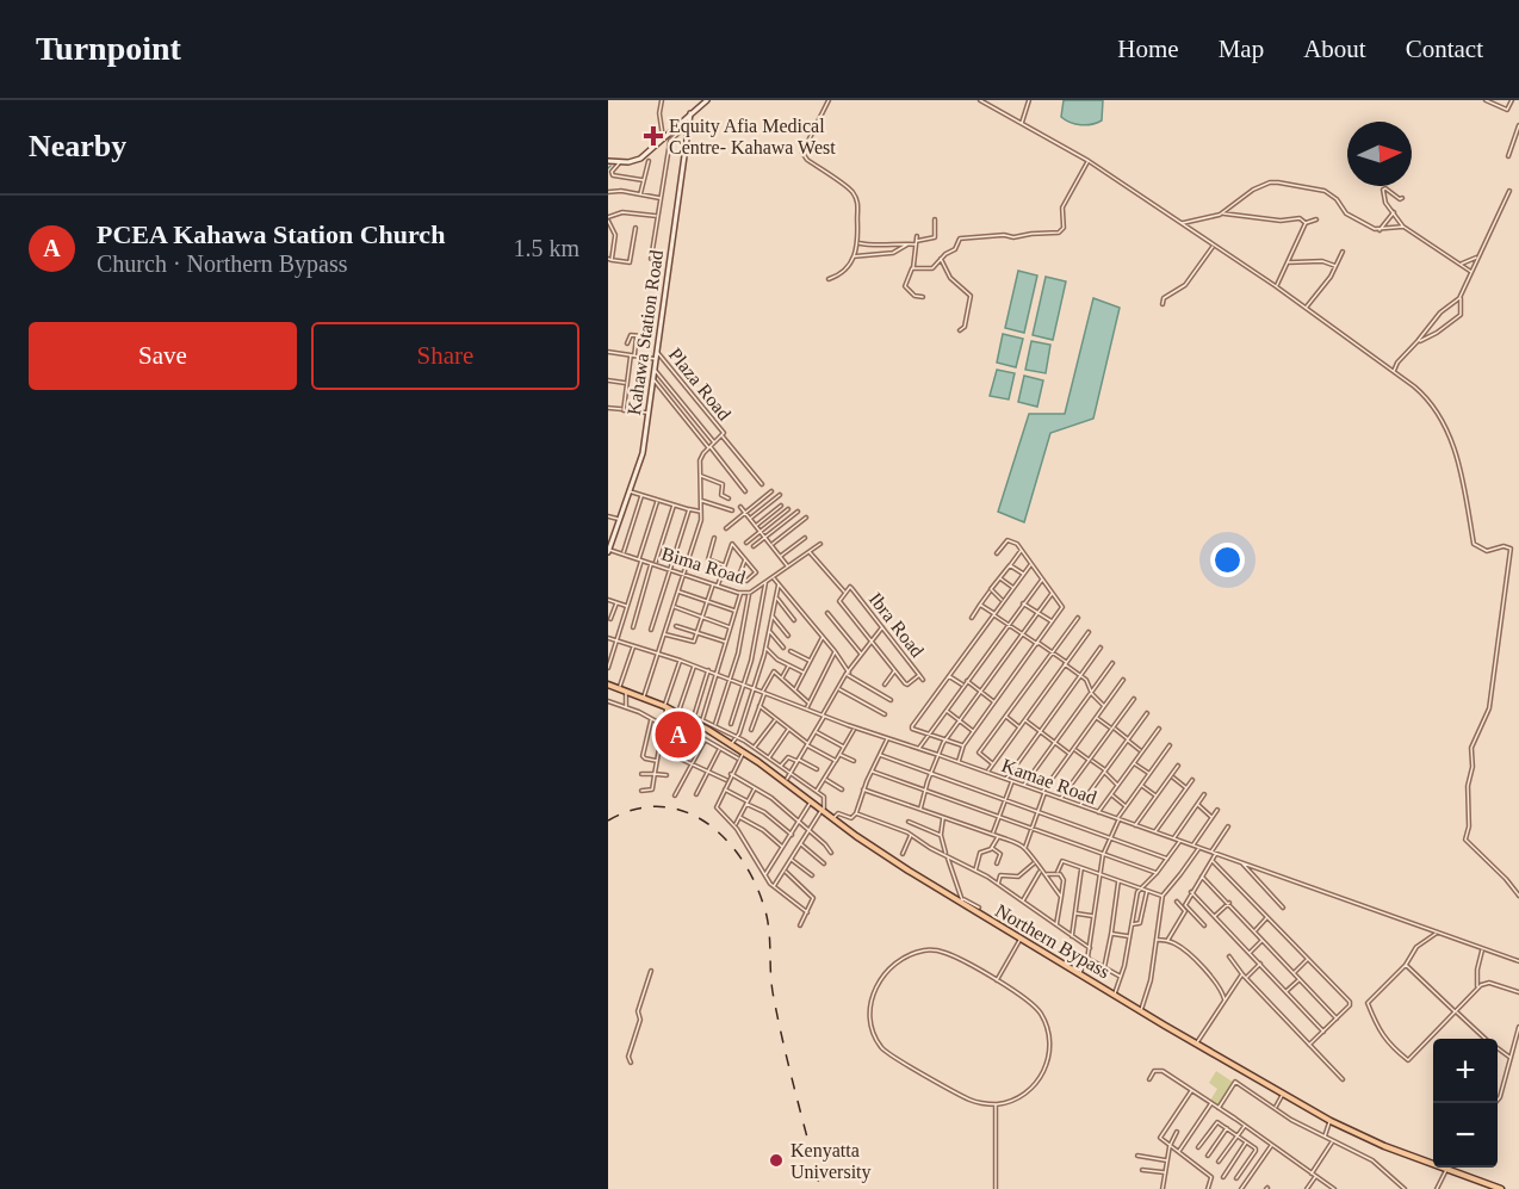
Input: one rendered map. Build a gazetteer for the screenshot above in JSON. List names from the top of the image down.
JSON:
{
  "streets": {
    "main road": ["Northern Bypass"],
    "street": [
      "Kahawa Station Road",
      "Plaza Road",
      "Bima Road",
      "Ibra Road",
      "Kamae Road"
    ]
  },
  "crossings": [
    ["Kahawa Station Road", "Plaza Road"],
    ["Kahawa Station Road", "Bima Road"]
  ],
  "places": {
    "health": ["Equity Afia Medical Centre- Kahawa West"],
    "other": ["Kenyatta University"]
  },
  "north": "right",
  "page": {
    "header": "Turnpoint",
    "nav": [
      "Home",
      "Map",
      "About",
      "Contact"
    ],
    "heading": "Nearby",
    "list": [
      {
        "mark": "A",
        "name": "PCEA Kahawa Station Church",
        "note": "Church · Northern Bypass",
        "value": "1.5 km"
      }
    ],
    "buttons": ["Save", "Share"],
    "pins": "A",
    "map_buttons": ["+", "−"]
  }
}
